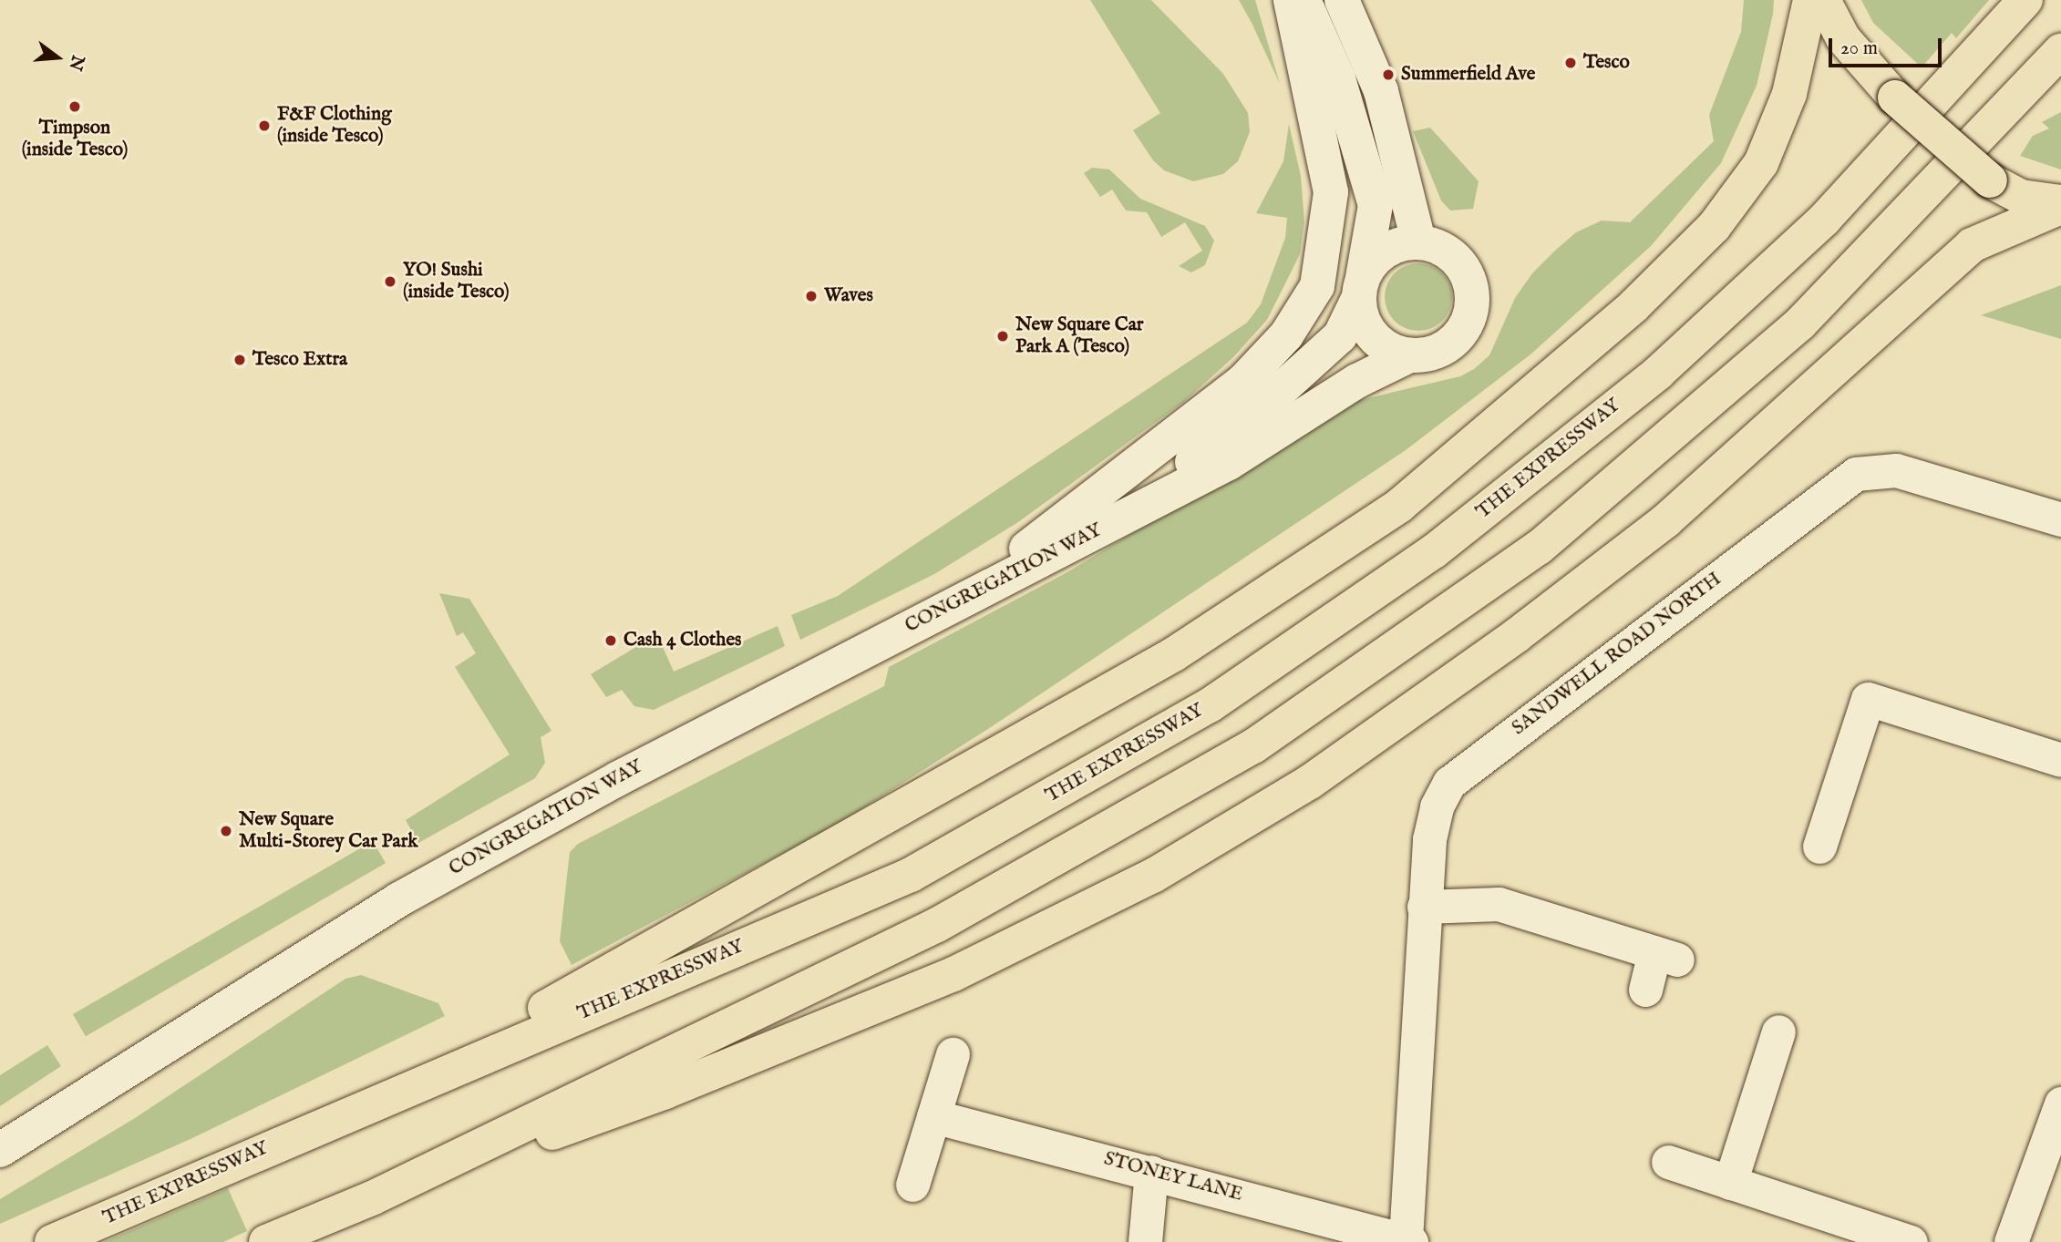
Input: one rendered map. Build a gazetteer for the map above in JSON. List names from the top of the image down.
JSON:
{
  "streets": {
    "highway": ["THE EXPRESSWAY"],
    "street": ["CONGREGATION WAY", "SANDWELL ROAD NORTH", "STONEY LANE"]
  },
  "crossings": [
    ["SANDWELL ROAD NORTH", "STONEY LANE"]
  ],
  "places": [
    "Tesco",
    "Summerfield Ave",
    "Timpson (inside Tesco)",
    "F&F Clothing (inside Tesco)",
    "YO! Sushi (inside Tesco)",
    "Waves",
    "New Square Car Park A (Tesco)",
    "Tesco Extra",
    "Cash 4 Clothes",
    "New Square Multi-Storey Car Park"
  ],
  "scale_bar": "20 m",
  "north": "right"
}
